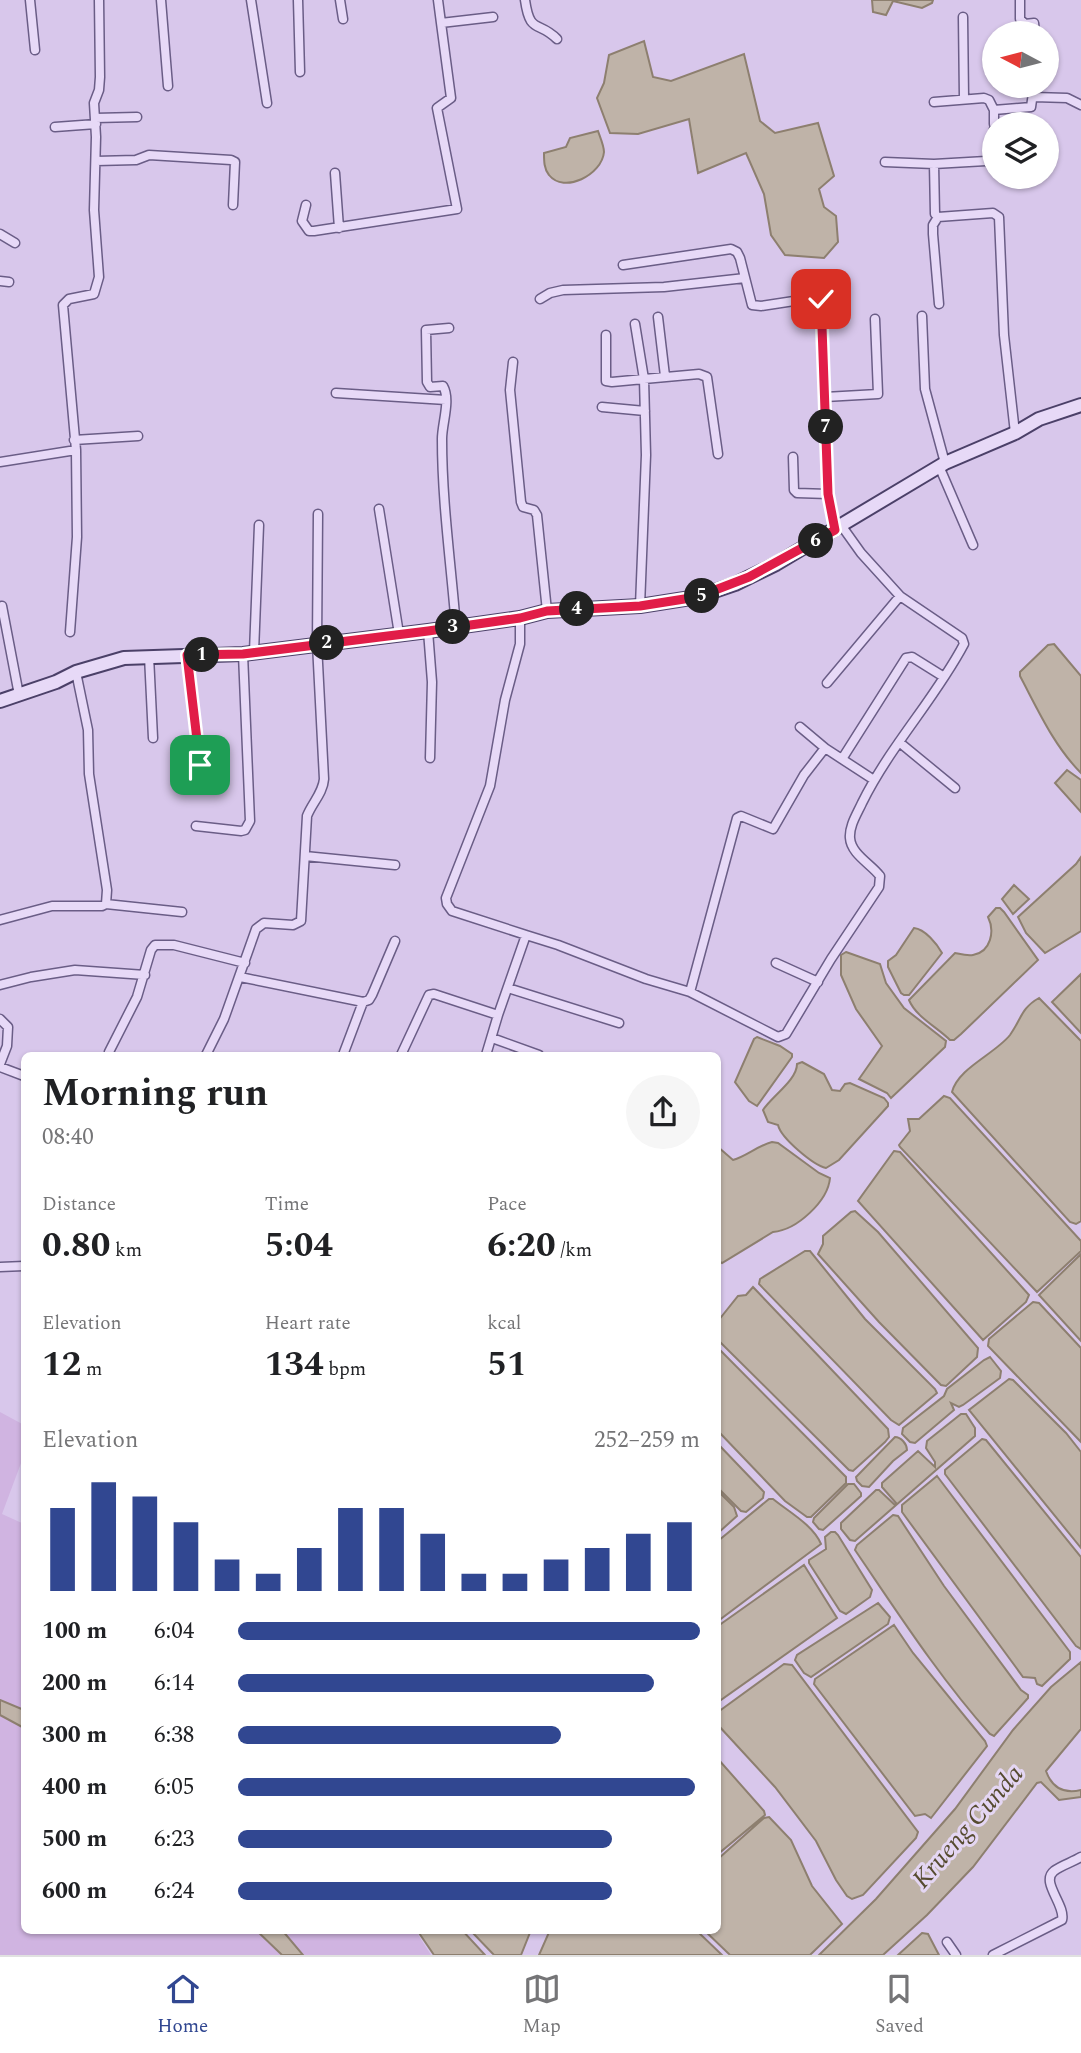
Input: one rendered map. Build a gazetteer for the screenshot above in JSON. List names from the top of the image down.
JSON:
{
  "water": ["Krueng Cunda"],
  "north": "left",
  "page": {
    "pins": [
      "7",
      "6",
      "5",
      "4",
      "3",
      "2",
      "1"
    ],
    "heading": ["Morning run", "08:40"],
    "stats": [
      ["Distance", "0.80 km"],
      ["Time", "5:04"],
      ["Pace", "6:20 /km"],
      ["Elevation", "12 m"],
      ["Heart rate", "134 bpm"],
      ["kcal", "51"]
    ],
    "chart": ["Elevation", "252–259 m"],
    "list": [
      {
        "name": "100 m",
        "note": "6:04"
      },
      {
        "name": "200 m",
        "note": "6:14"
      },
      {
        "name": "300 m",
        "note": "6:38"
      },
      {
        "name": "400 m",
        "note": "6:05"
      },
      {
        "name": "500 m",
        "note": "6:23"
      },
      {
        "name": "600 m",
        "note": "6:24"
      }
    ],
    "tabs": ["Home", "Map", "Saved"]
  }
}
